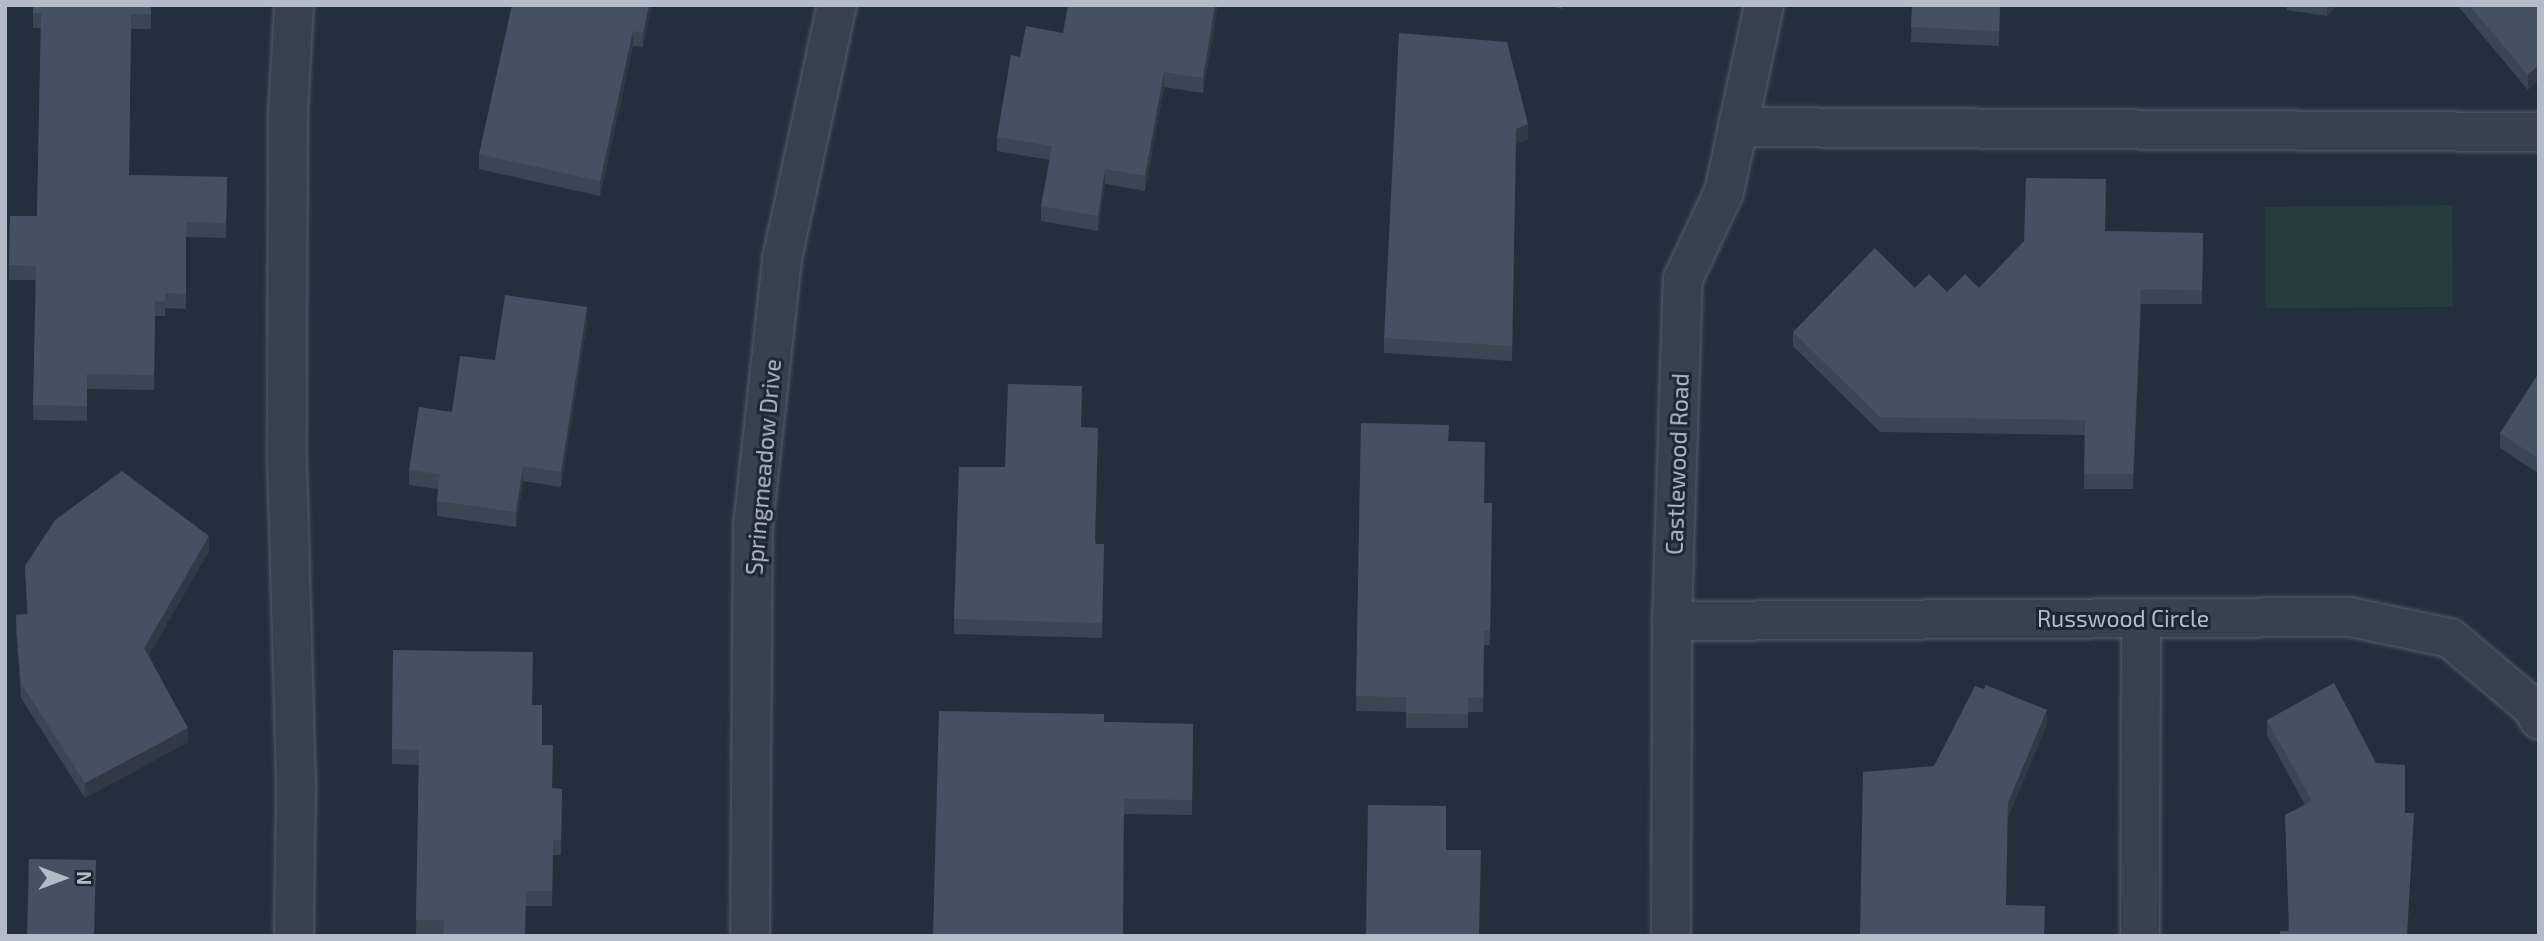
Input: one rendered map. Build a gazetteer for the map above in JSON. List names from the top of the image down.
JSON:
{
  "streets": {
    "street": ["Castlewood Road", "Springmeadow Drive", "Russwood Circle"]
  },
  "crossings": [
    ["Castlewood Road", "Russwood Circle"]
  ],
  "north": "right"
}
